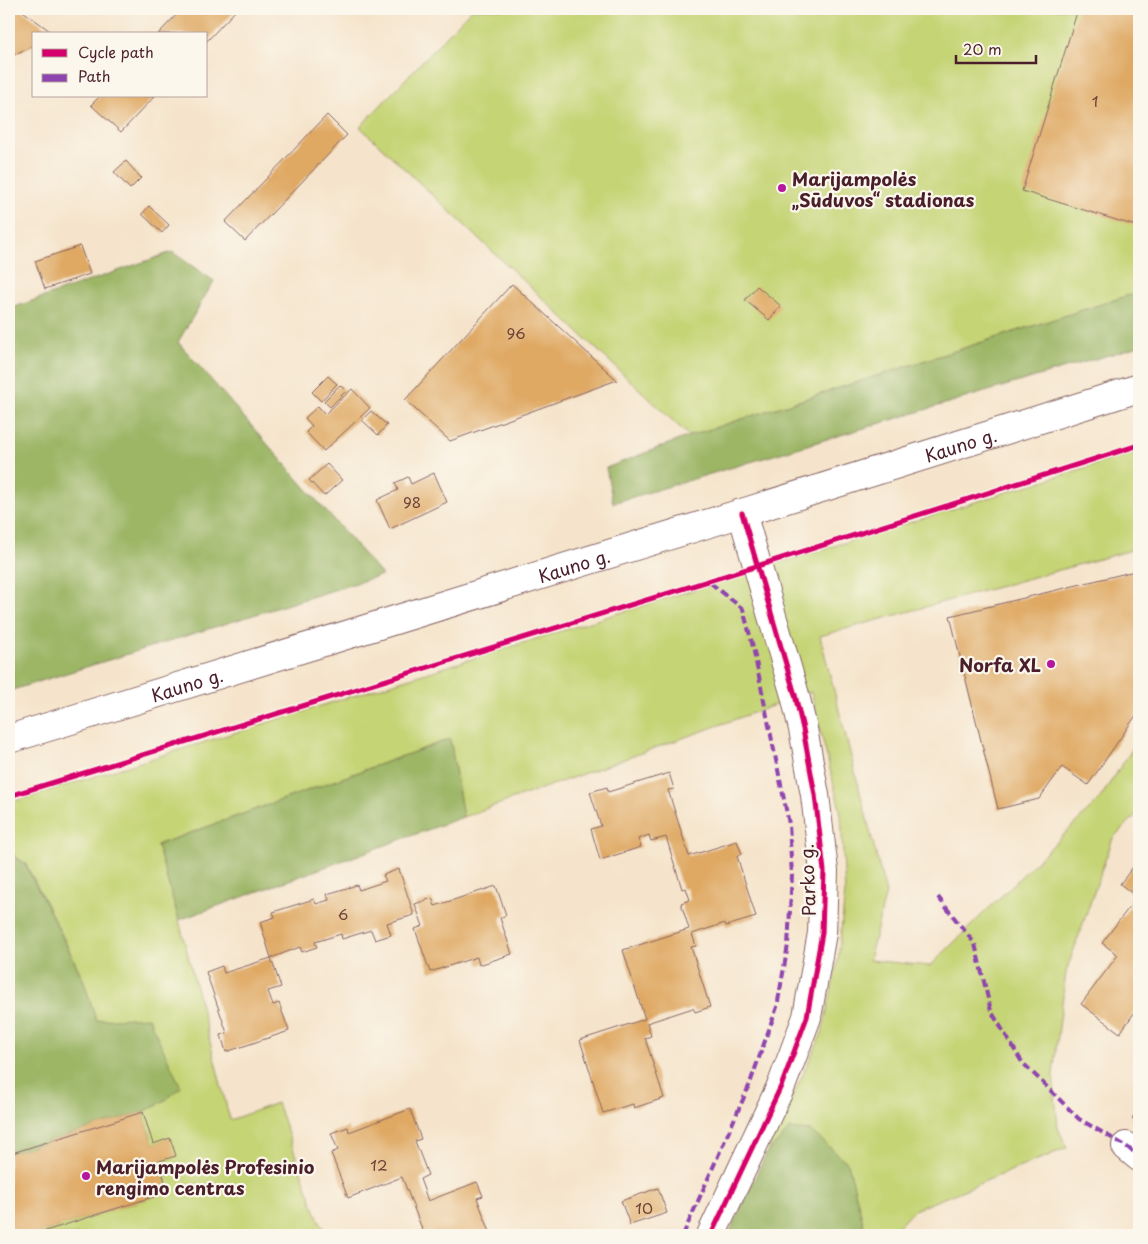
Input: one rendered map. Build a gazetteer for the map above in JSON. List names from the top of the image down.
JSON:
{
  "streets": {
    "main road": ["Kauno g.", "Parko g."]
  },
  "crossings": [
    ["Kauno g.", "Parko g."]
  ],
  "places": ["Marijampolės „Sūduvos“ stadionas", "Norfa XL", "Marijampolės Profesinio rengimo centras"],
  "house_numbers": [
    "1",
    "96",
    "98",
    "6",
    "12",
    "10"
  ],
  "legend": ["Cycle path", "Path"],
  "scale_bar": "20 m"
}
